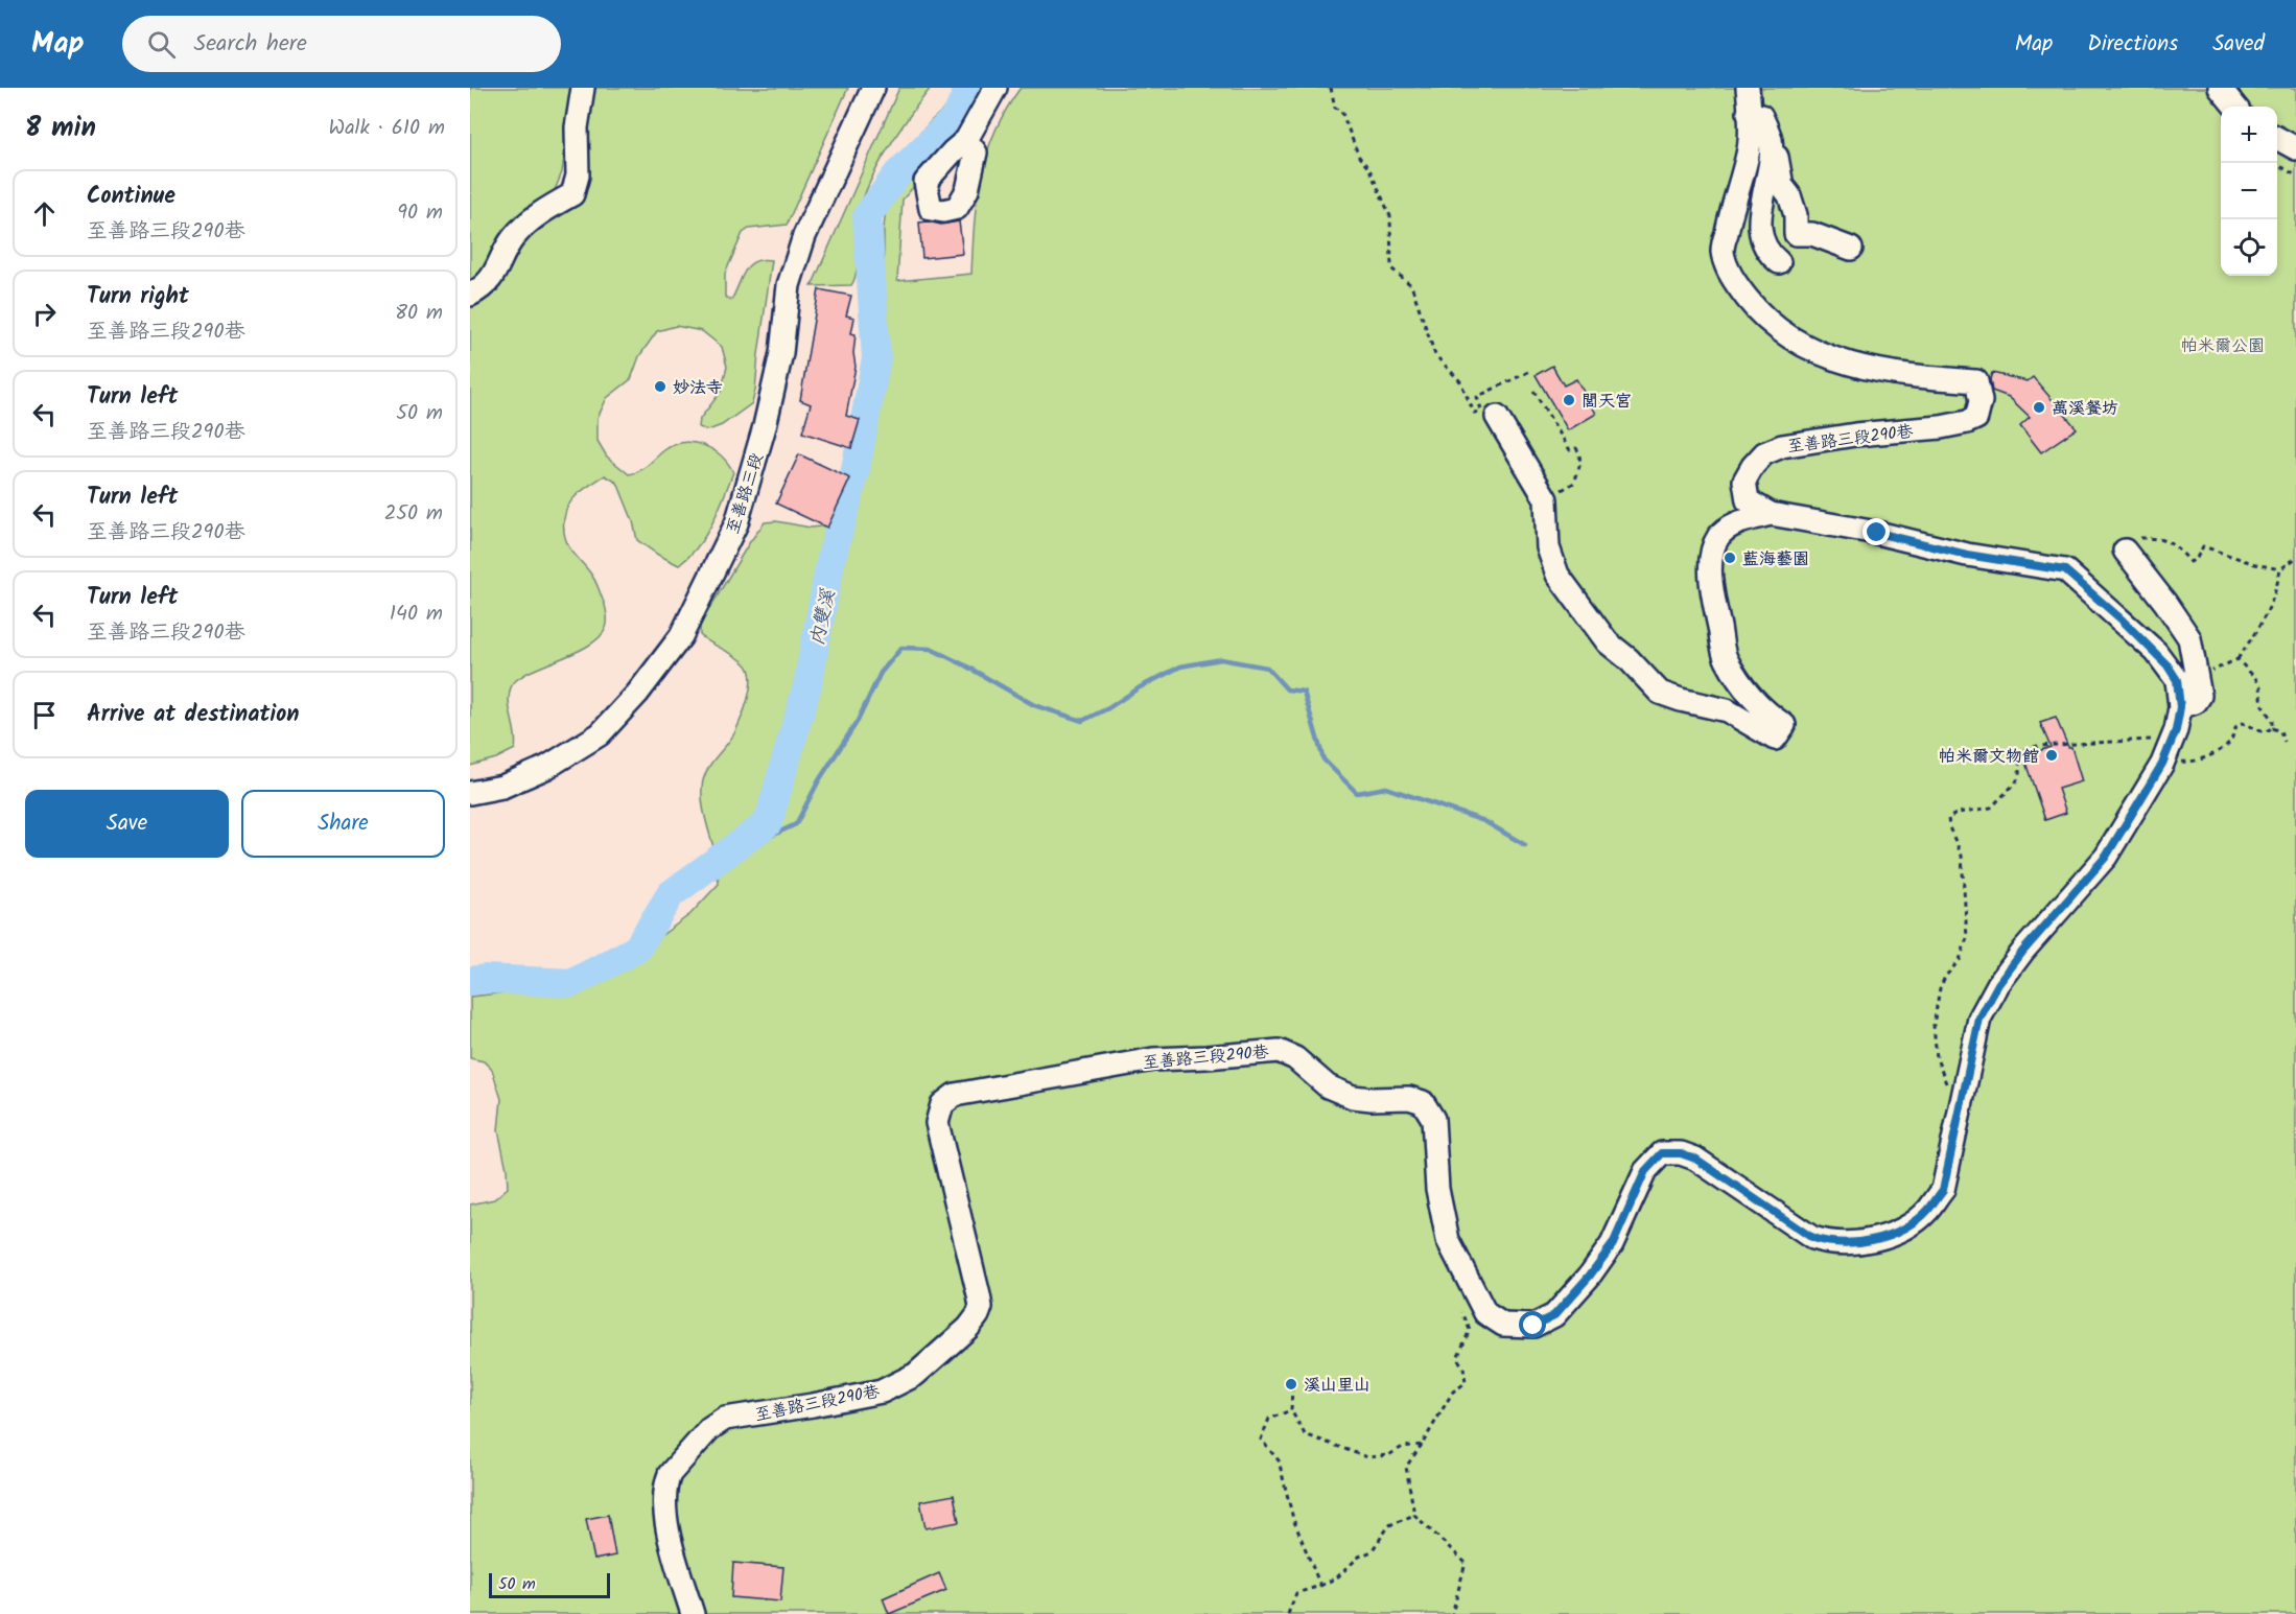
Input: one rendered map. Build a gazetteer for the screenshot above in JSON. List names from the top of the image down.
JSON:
{
  "streets": {
    "street": ["至善路三段290巷", "至善路三段"]
  },
  "water": ["內雙溪"],
  "parks": ["帕米爾公園"],
  "places": [
    "妙法寺",
    "閭天宮",
    "萬溪餐坊",
    "藍海藝園",
    "帕米爾文物館",
    "溪山里山"
  ],
  "scale_bar": "50 m",
  "page": {
    "header": "Map",
    "search": "Search here",
    "nav": ["Map", "Directions", "Saved"],
    "heading": ["8 min", "Walk · 610 m"],
    "map_buttons": ["+", "−"],
    "list": [
      ["Continue", "至善路三段290巷", "90 m"],
      ["Turn right", "至善路三段290巷", "80 m"],
      ["Turn left", "至善路三段290巷", "50 m"],
      ["Turn left", "至善路三段290巷", "250 m"],
      ["Turn left", "至善路三段290巷", "140 m"],
      "Arrive at destination"
    ],
    "buttons": ["Save", "Share"],
    "scale": "50 m"
  }
}
